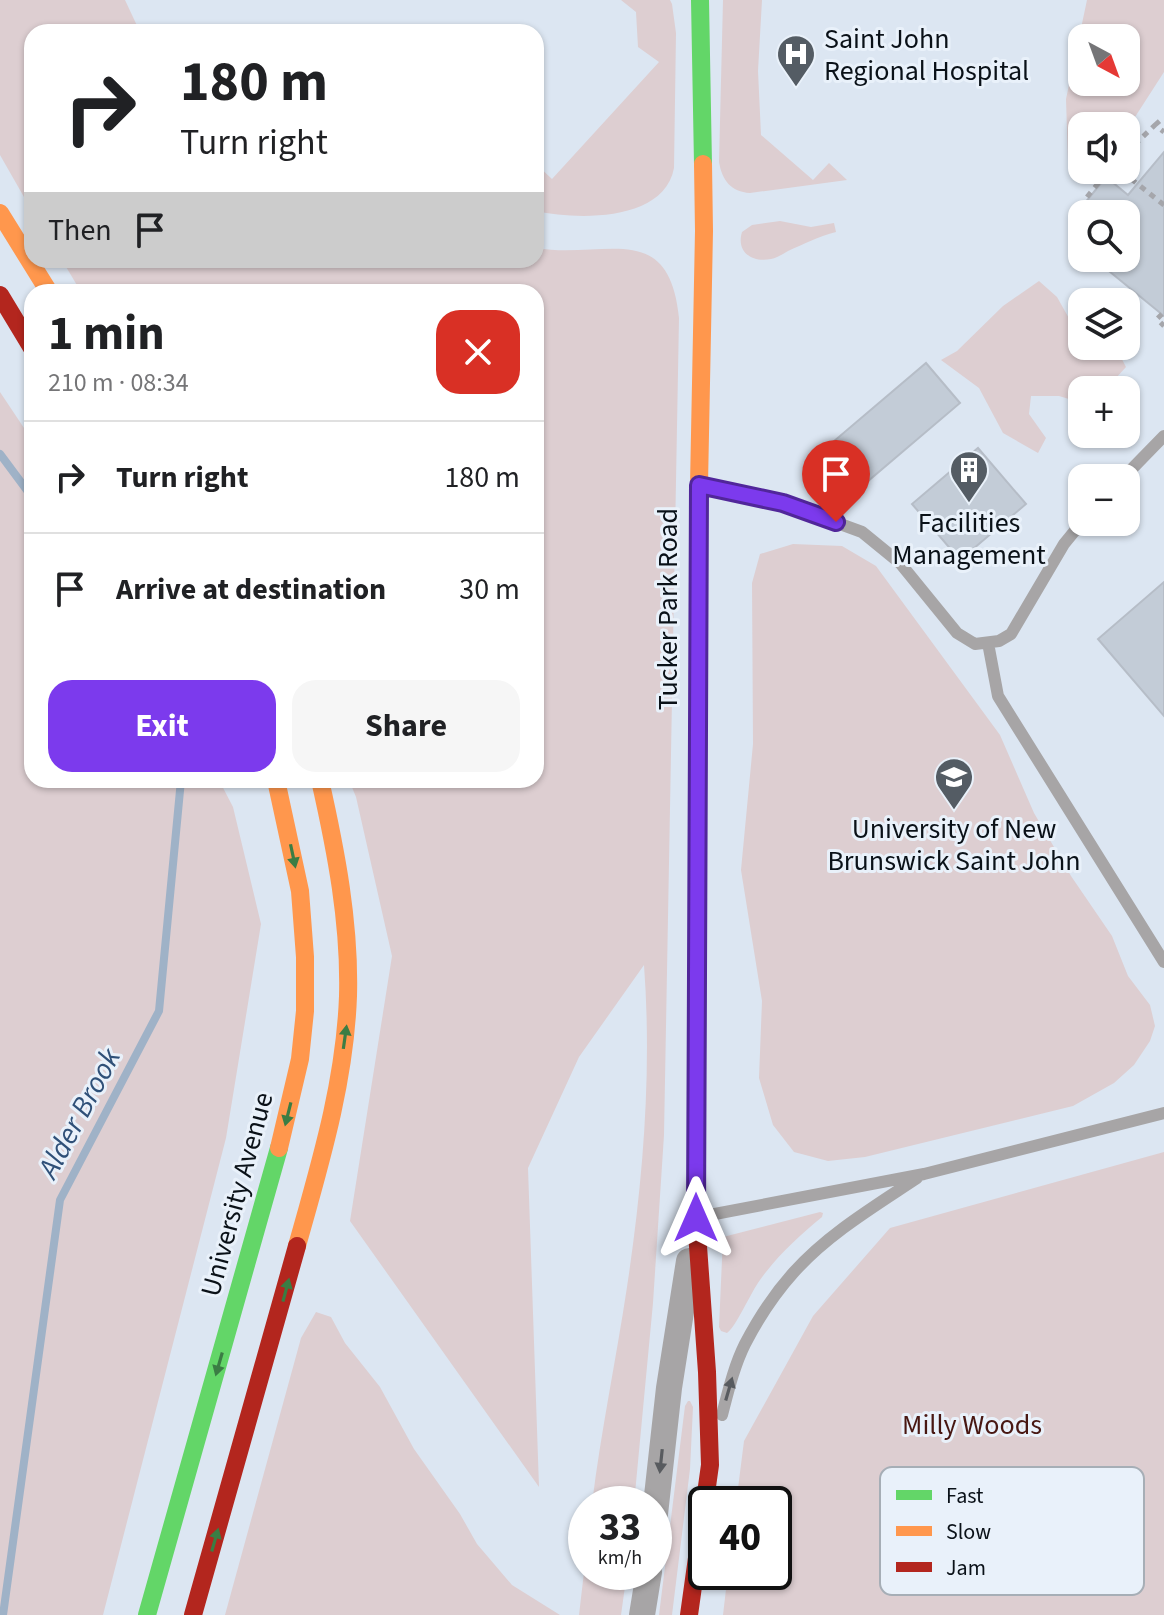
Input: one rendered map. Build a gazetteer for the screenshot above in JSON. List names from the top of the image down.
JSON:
{
  "streets": {
    "main road": ["Tucker Park Road", "University Avenue"]
  },
  "water": ["Alder Brook"],
  "parks": ["Milly Woods"],
  "places": {
    "hospital": ["Saint John Regional Hospital"],
    "building": ["Facilities Management"],
    "school or university": ["University of New Brunswick Saint John"]
  },
  "legend": ["Fast", "Slow", "Jam"],
  "north": "bottom right",
  "page": {
    "map_buttons": ["+", "−"],
    "turn": ["180 m", "Turn right"],
    "then": "Then",
    "heading": ["1 min", "210 m · 08:34"],
    "list": [
      {
        "name": "Turn right",
        "value": "180 m"
      },
      {
        "name": "Arrive at destination",
        "value": "30 m"
      }
    ],
    "buttons": ["Exit", "Share"],
    "speed": "33 km/h",
    "limit": "40"
  }
}
